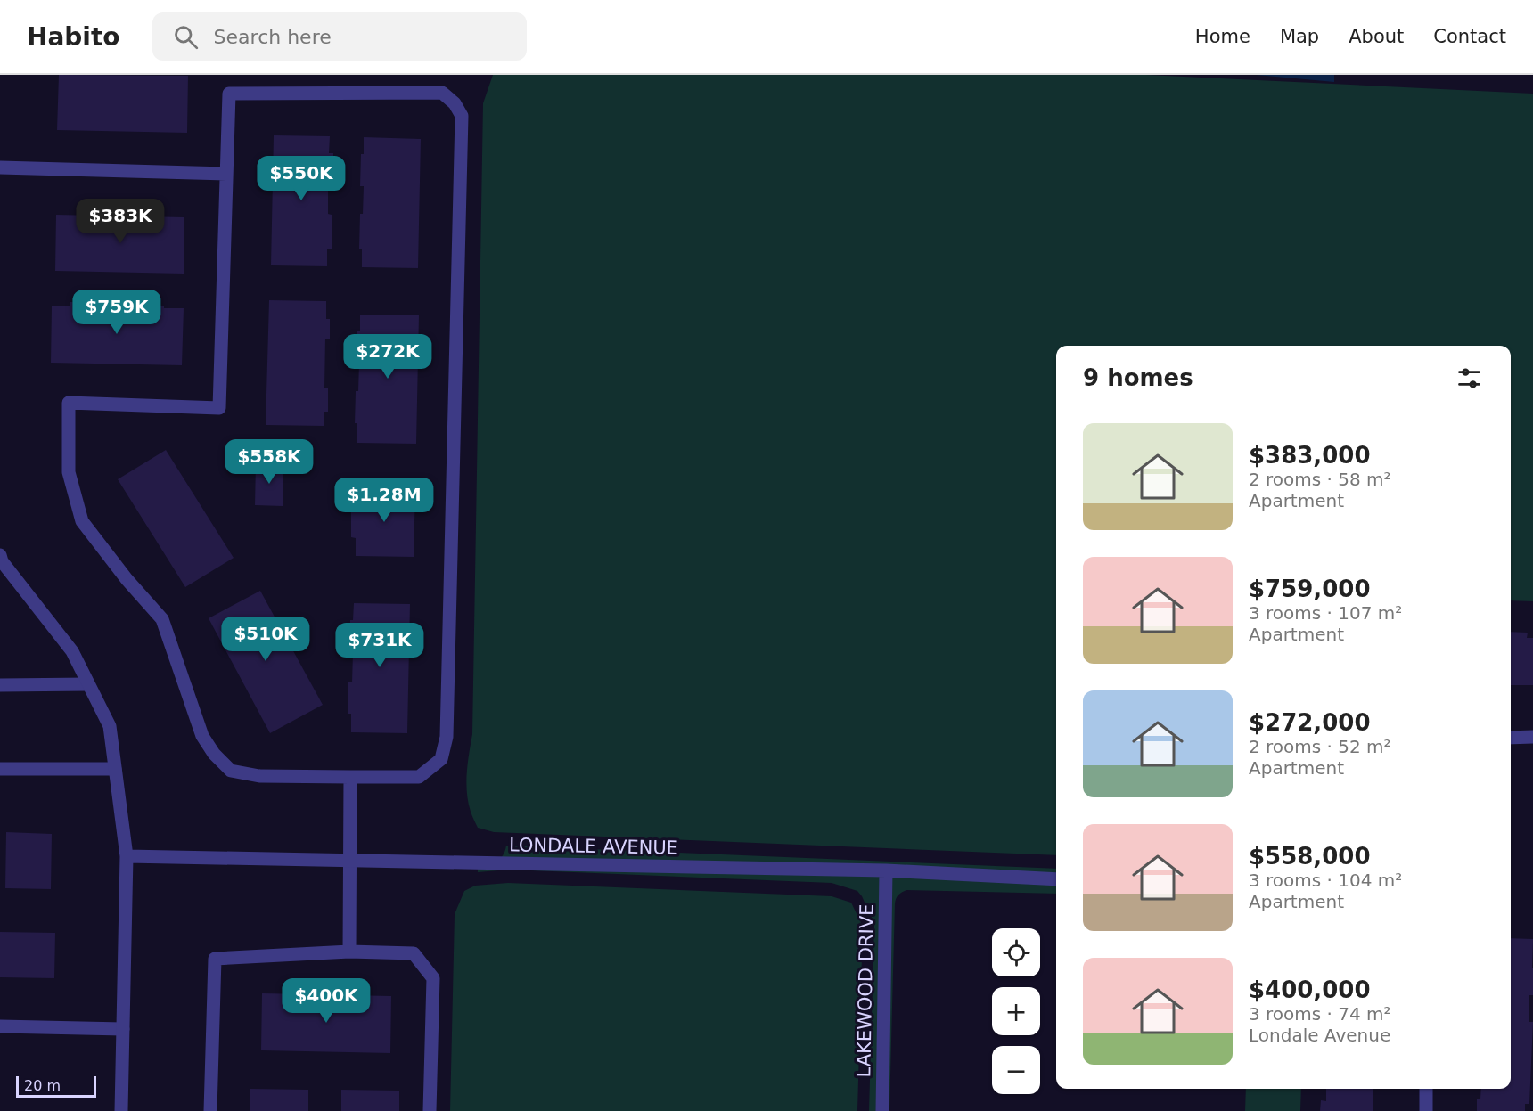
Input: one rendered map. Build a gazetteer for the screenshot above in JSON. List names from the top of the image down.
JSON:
{
  "streets": {
    "street": ["LONDALE AVENUE", "LAKEWOOD DRIVE"]
  },
  "crossings": [
    ["LONDALE AVENUE", "LAKEWOOD DRIVE"]
  ],
  "scale_bar": "20 m",
  "page": {
    "header": "Habito",
    "search": "Search here",
    "nav": [
      "Home",
      "Map",
      "About",
      "Contact"
    ],
    "price": [
      "$550K",
      "$383K",
      "$759K",
      "$272K",
      "$558K",
      "$1.28M",
      "$510K",
      "$731K",
      "$400K"
    ],
    "heading": "9 homes",
    "list": [
      {
        "name": "$383,000",
        "note": "2 rooms · 58 m² · Apartment"
      },
      {
        "name": "$759,000",
        "note": "3 rooms · 107 m² · Apartment"
      },
      {
        "name": "$272,000",
        "note": "2 rooms · 52 m² · Apartment"
      },
      {
        "name": "$558,000",
        "note": "3 rooms · 104 m² · Apartment"
      },
      {
        "name": "$400,000",
        "note": "3 rooms · 74 m² · Londale Avenue"
      }
    ],
    "map_buttons": ["+", "−"],
    "scale": "20 m"
  }
}
